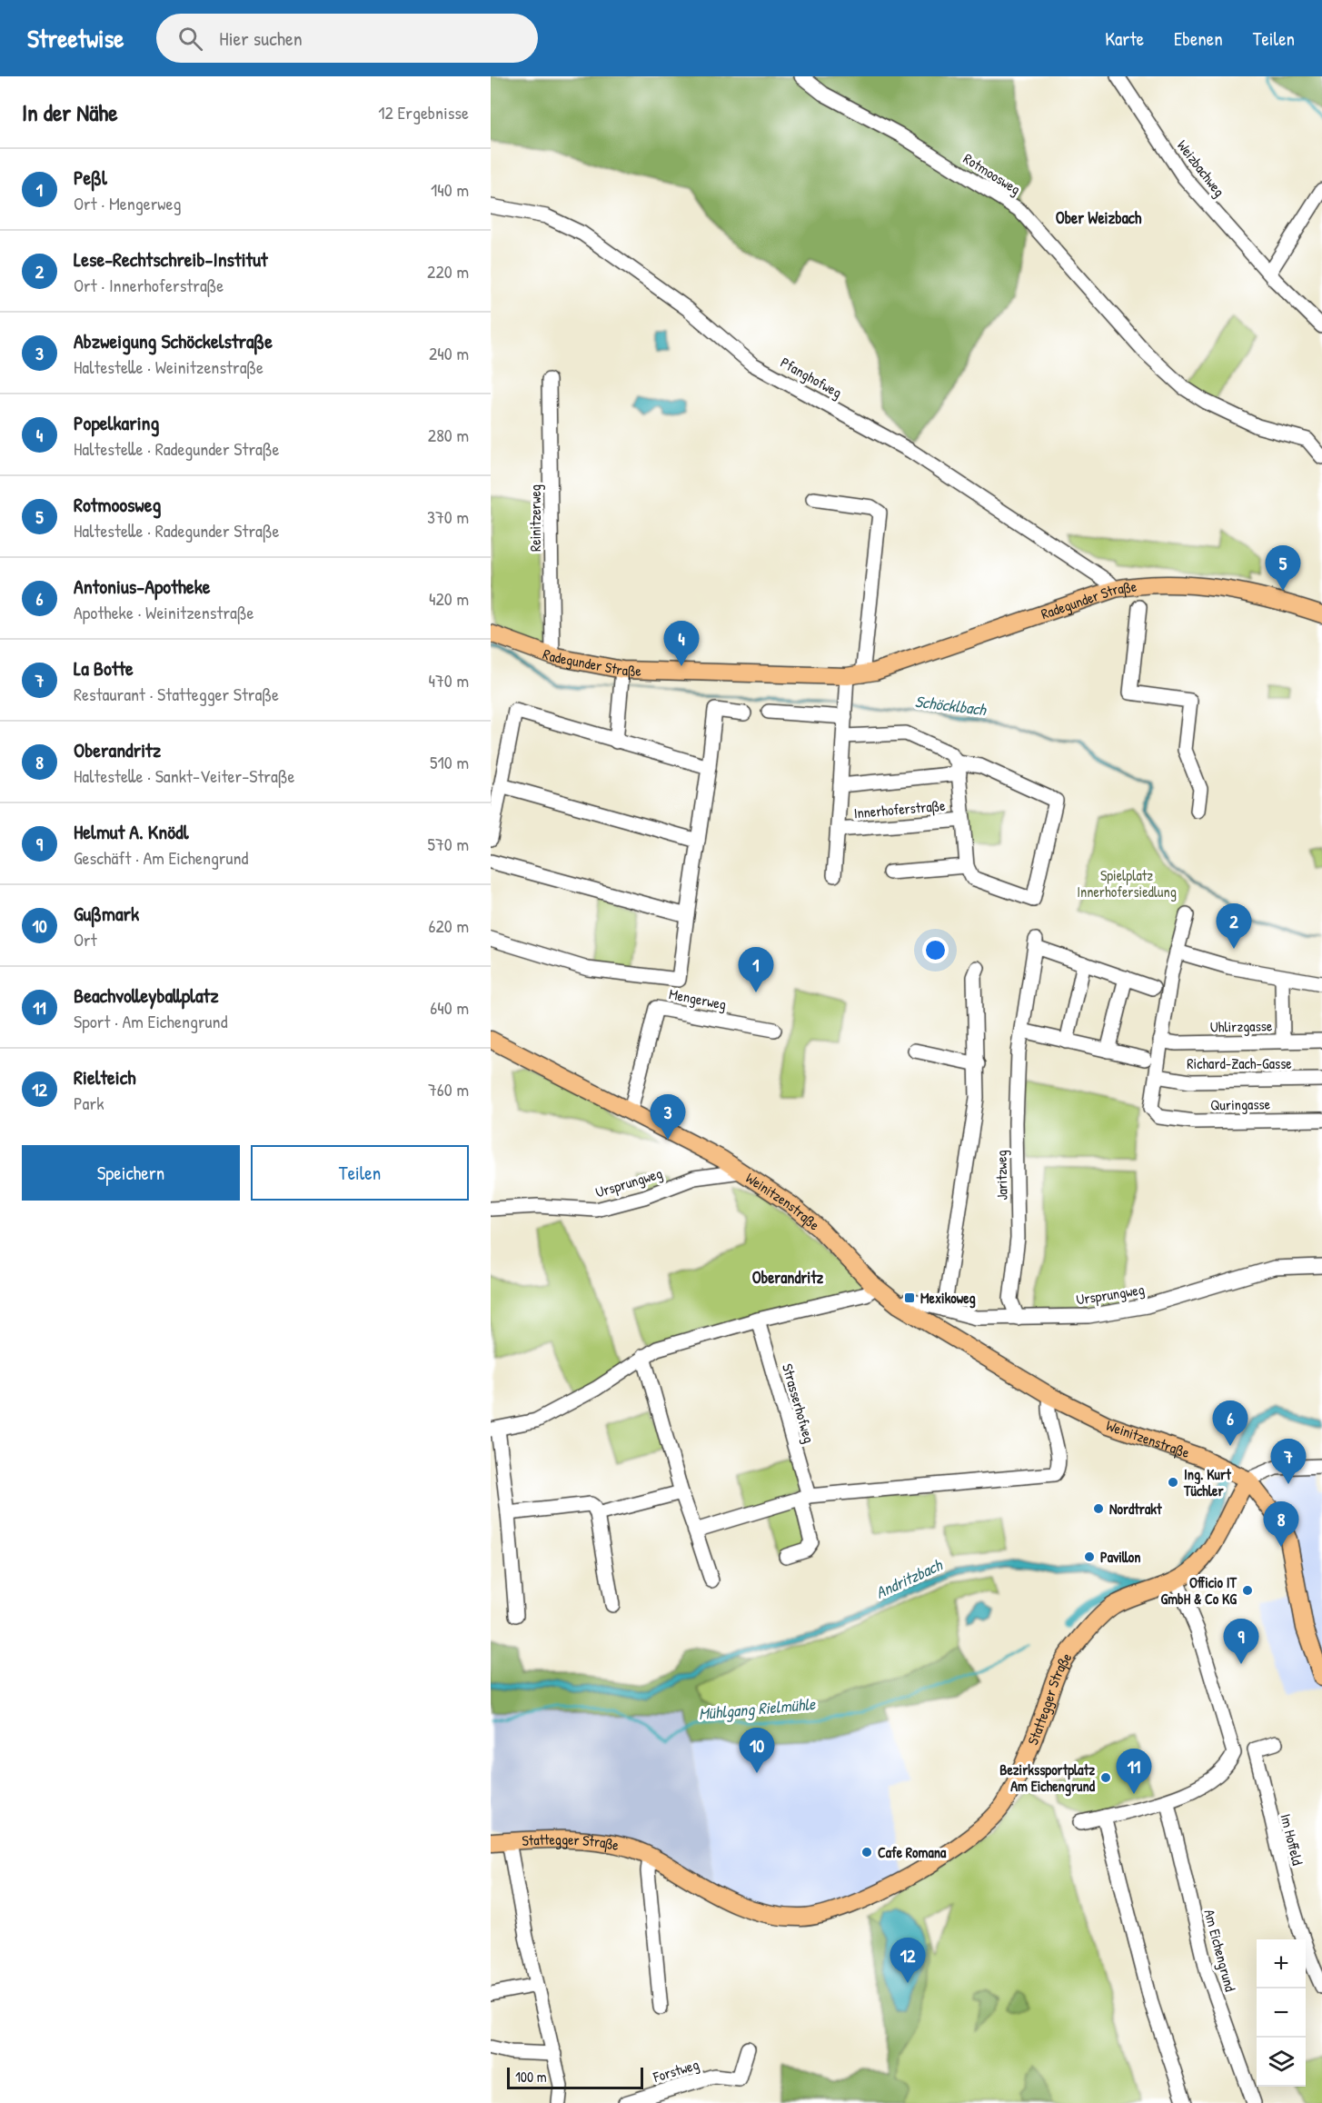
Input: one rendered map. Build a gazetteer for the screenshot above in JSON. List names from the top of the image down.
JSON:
{
  "streets": {
    "main road": ["Radegunder Straße", "Weinitzenstraße", "Stattegger Straße"],
    "street": [
      "Weizbachweg",
      "Rotmoosweg",
      "Pfanghofweg",
      "Reinitzerweg",
      "Innerhoferstraße",
      "Mengerweg",
      "Uhlirzgasse",
      "Richard-Zach-Gasse",
      "Quringasse",
      "Jaritzweg",
      "Ursprungweg",
      "Strasserhofweg",
      "Im Hoffeld",
      "Am Eichengrund",
      "Forstweg"
    ]
  },
  "crossings": [
    ["Pfanghofweg", "Radegunder Straße"],
    ["Reinitzerweg", "Radegunder Straße"],
    ["Radegunder Straße", "Innerhoferstraße"],
    ["Mengerweg", "Weinitzenstraße"],
    ["Richard-Zach-Gasse", "Quringasse"],
    ["Jaritzweg", "Ursprungweg"],
    ["Ursprungweg", "Weinitzenstraße"],
    ["Weinitzenstraße", "Stattegger Straße"]
  ],
  "districts": ["Ober Weizbach", "Oberandritz"],
  "water": ["Schöcklbach", "Andritzbach", "Mühlgang Rielmühle"],
  "parks": ["Spielplatz Innerhofersiedlung"],
  "places": {
    "transit": ["Mexikoweg"],
    "other": [
      "Ing. Kurt Tüchler",
      "Nordtrakt",
      "Pavillon",
      "Officio IT GmbH & Co KG",
      "Bezirkssportplatz Am Eichengrund",
      "Cafe Romana"
    ]
  },
  "scale_bar": "100 m",
  "page": {
    "header": "Streetwise",
    "search": "Hier suchen",
    "nav": ["Karte", "Ebenen", "Teilen"],
    "heading": ["In der Nähe", "12 Ergebnisse"],
    "list": [
      {
        "mark": "1",
        "name": "Peßl",
        "note": "Ort · Mengerweg",
        "value": "140 m"
      },
      {
        "mark": "2",
        "name": "Lese-Rechtschreib-Institut",
        "note": "Ort · Innerhoferstraße",
        "value": "220 m"
      },
      {
        "mark": "3",
        "name": "Abzweigung Schöckelstraße",
        "note": "Haltestelle · Weinitzenstraße",
        "value": "240 m"
      },
      {
        "mark": "4",
        "name": "Popelkaring",
        "note": "Haltestelle · Radegunder Straße",
        "value": "280 m"
      },
      {
        "mark": "5",
        "name": "Rotmoosweg",
        "note": "Haltestelle · Radegunder Straße",
        "value": "370 m"
      },
      {
        "mark": "6",
        "name": "Antonius-Apotheke",
        "note": "Apotheke · Weinitzenstraße",
        "value": "420 m"
      },
      {
        "mark": "7",
        "name": "La Botte",
        "note": "Restaurant · Stattegger Straße",
        "value": "470 m"
      },
      {
        "mark": "8",
        "name": "Oberandritz",
        "note": "Haltestelle · Sankt-Veiter-Straße",
        "value": "510 m"
      },
      {
        "mark": "9",
        "name": "Helmut A. Knödl",
        "note": "Geschäft · Am Eichengrund",
        "value": "570 m"
      },
      {
        "mark": "10",
        "name": "Gußmark",
        "note": "Ort",
        "value": "620 m"
      },
      {
        "mark": "11",
        "name": "Beachvolleyballplatz",
        "note": "Sport · Am Eichengrund",
        "value": "640 m"
      },
      {
        "mark": "12",
        "name": "Rielteich",
        "note": "Park",
        "value": "760 m"
      }
    ],
    "pins": [
      "5",
      "4",
      "2",
      "1",
      "3",
      "6",
      "7",
      "8",
      "9",
      "10",
      "11",
      "12"
    ],
    "buttons": ["Speichern", "Teilen"],
    "map_buttons": ["+", "−"],
    "scale": "100 m"
  }
}
